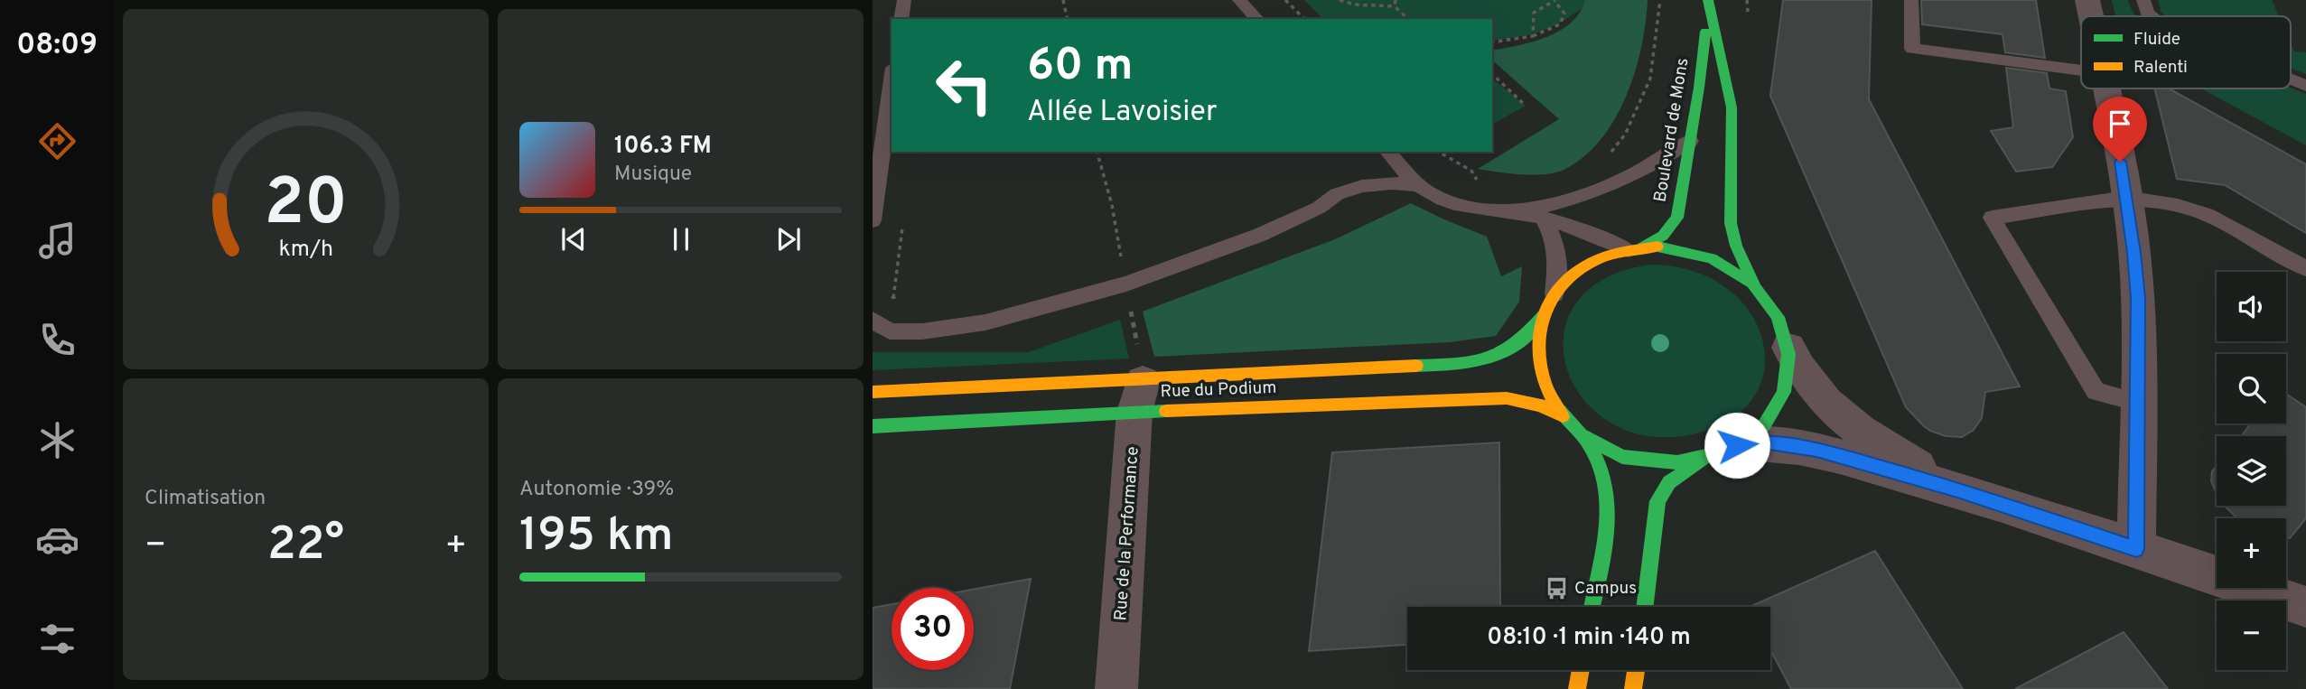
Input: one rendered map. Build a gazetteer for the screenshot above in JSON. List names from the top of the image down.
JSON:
{
  "streets": {
    "main road": ["Boulevard de Mons", "Rue du Podium"],
    "street": ["Rue de la Performance"]
  },
  "crossings": [
    ["Rue du Podium", "Rue de la Performance"]
  ],
  "places": {
    "bus stop": ["Campus"]
  },
  "legend": ["Fluide", "Ralenti"],
  "page": {
    "tabs": "08:09",
    "turn": ["60 m", "Allée Lavoisier"],
    "song": ["106.3 FM", "Musique"],
    "map_buttons": ["+", "−"],
    "tile": [
      "Climatisation",
      ["Autonomie · 39%", "195 km"]
    ],
    "heat": ["−", "22°", "+"],
    "limit": "30",
    "trip": "08:10 · 1 min · 140 m",
    "gauge": ["20", "km/h"]
  }
}
